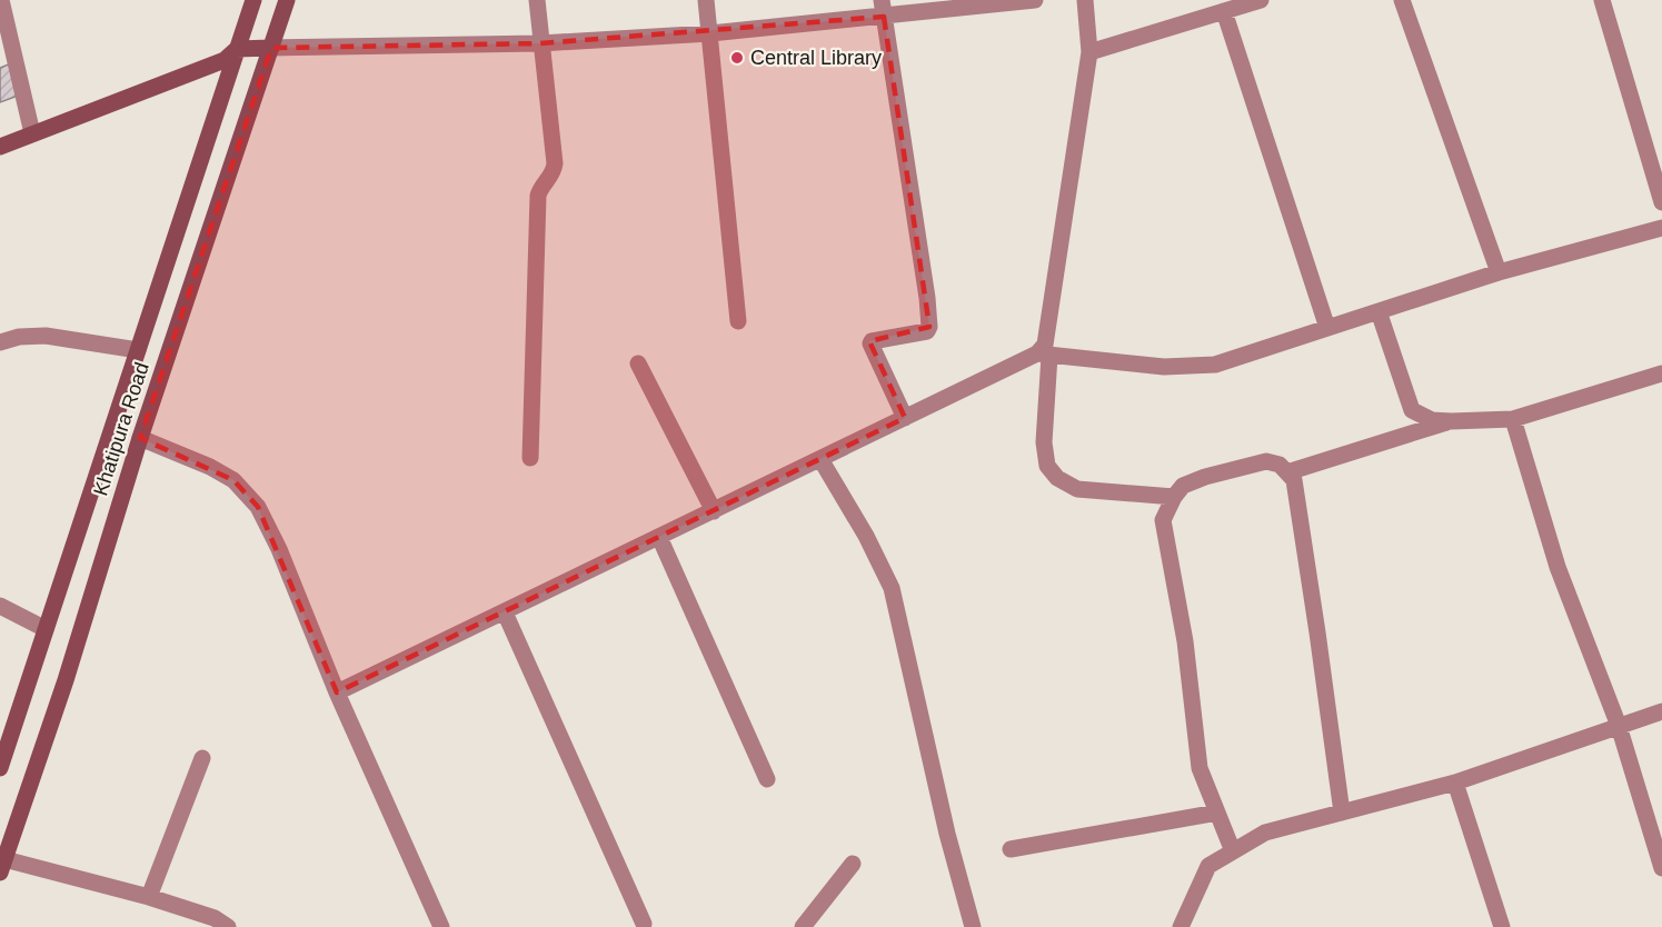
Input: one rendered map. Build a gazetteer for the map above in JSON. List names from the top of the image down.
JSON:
{
  "streets": {
    "main road": ["Khatipura Road"]
  },
  "places": ["Central Library"]
}
